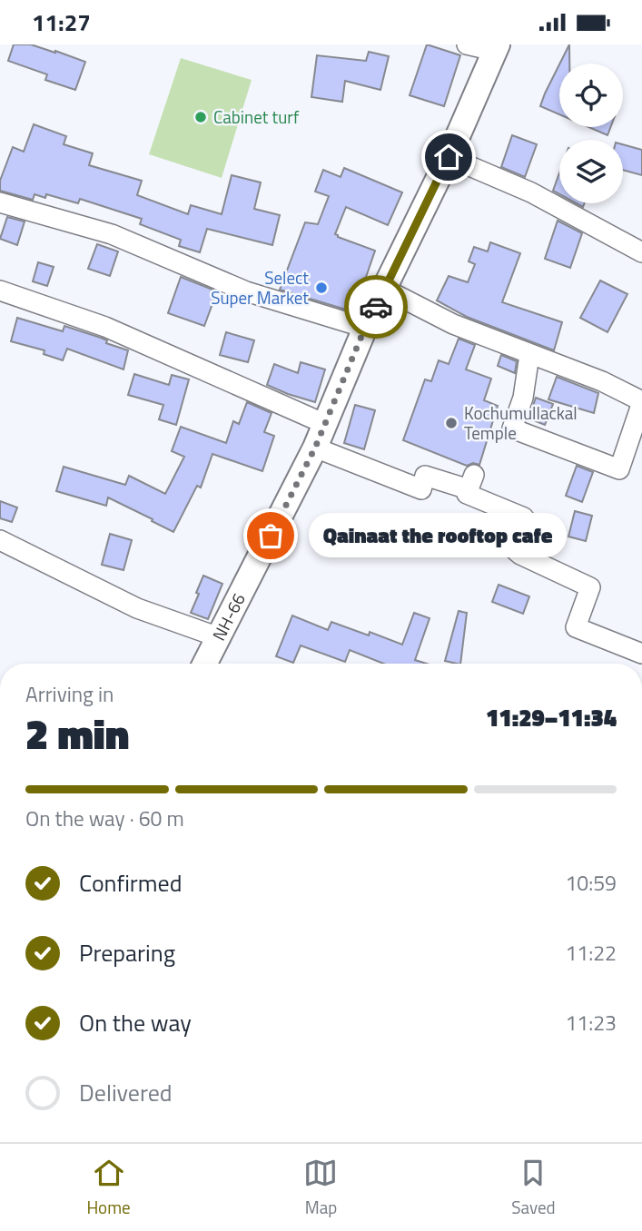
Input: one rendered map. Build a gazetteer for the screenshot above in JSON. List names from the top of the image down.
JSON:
{
  "streets": {
    "main road": ["NH-66"]
  },
  "places": [
    "Cabinet turf",
    "Select Super Market",
    "Kochumullackal Temple",
    "Qainaat the rooftop cafe"
  ],
  "page": {
    "status": "11:27",
    "bubble": "Qainaat the rooftop cafe",
    "heading": ["2 min", "Arriving in", "11:29–11:34"],
    "bar": "On the way · 60 m",
    "list": [
      ["Confirmed", "10:59"],
      ["Preparing", "11:22"],
      ["On the way", "11:23"],
      "Delivered"
    ],
    "tabs": ["Home", "Map", "Saved"]
  }
}
